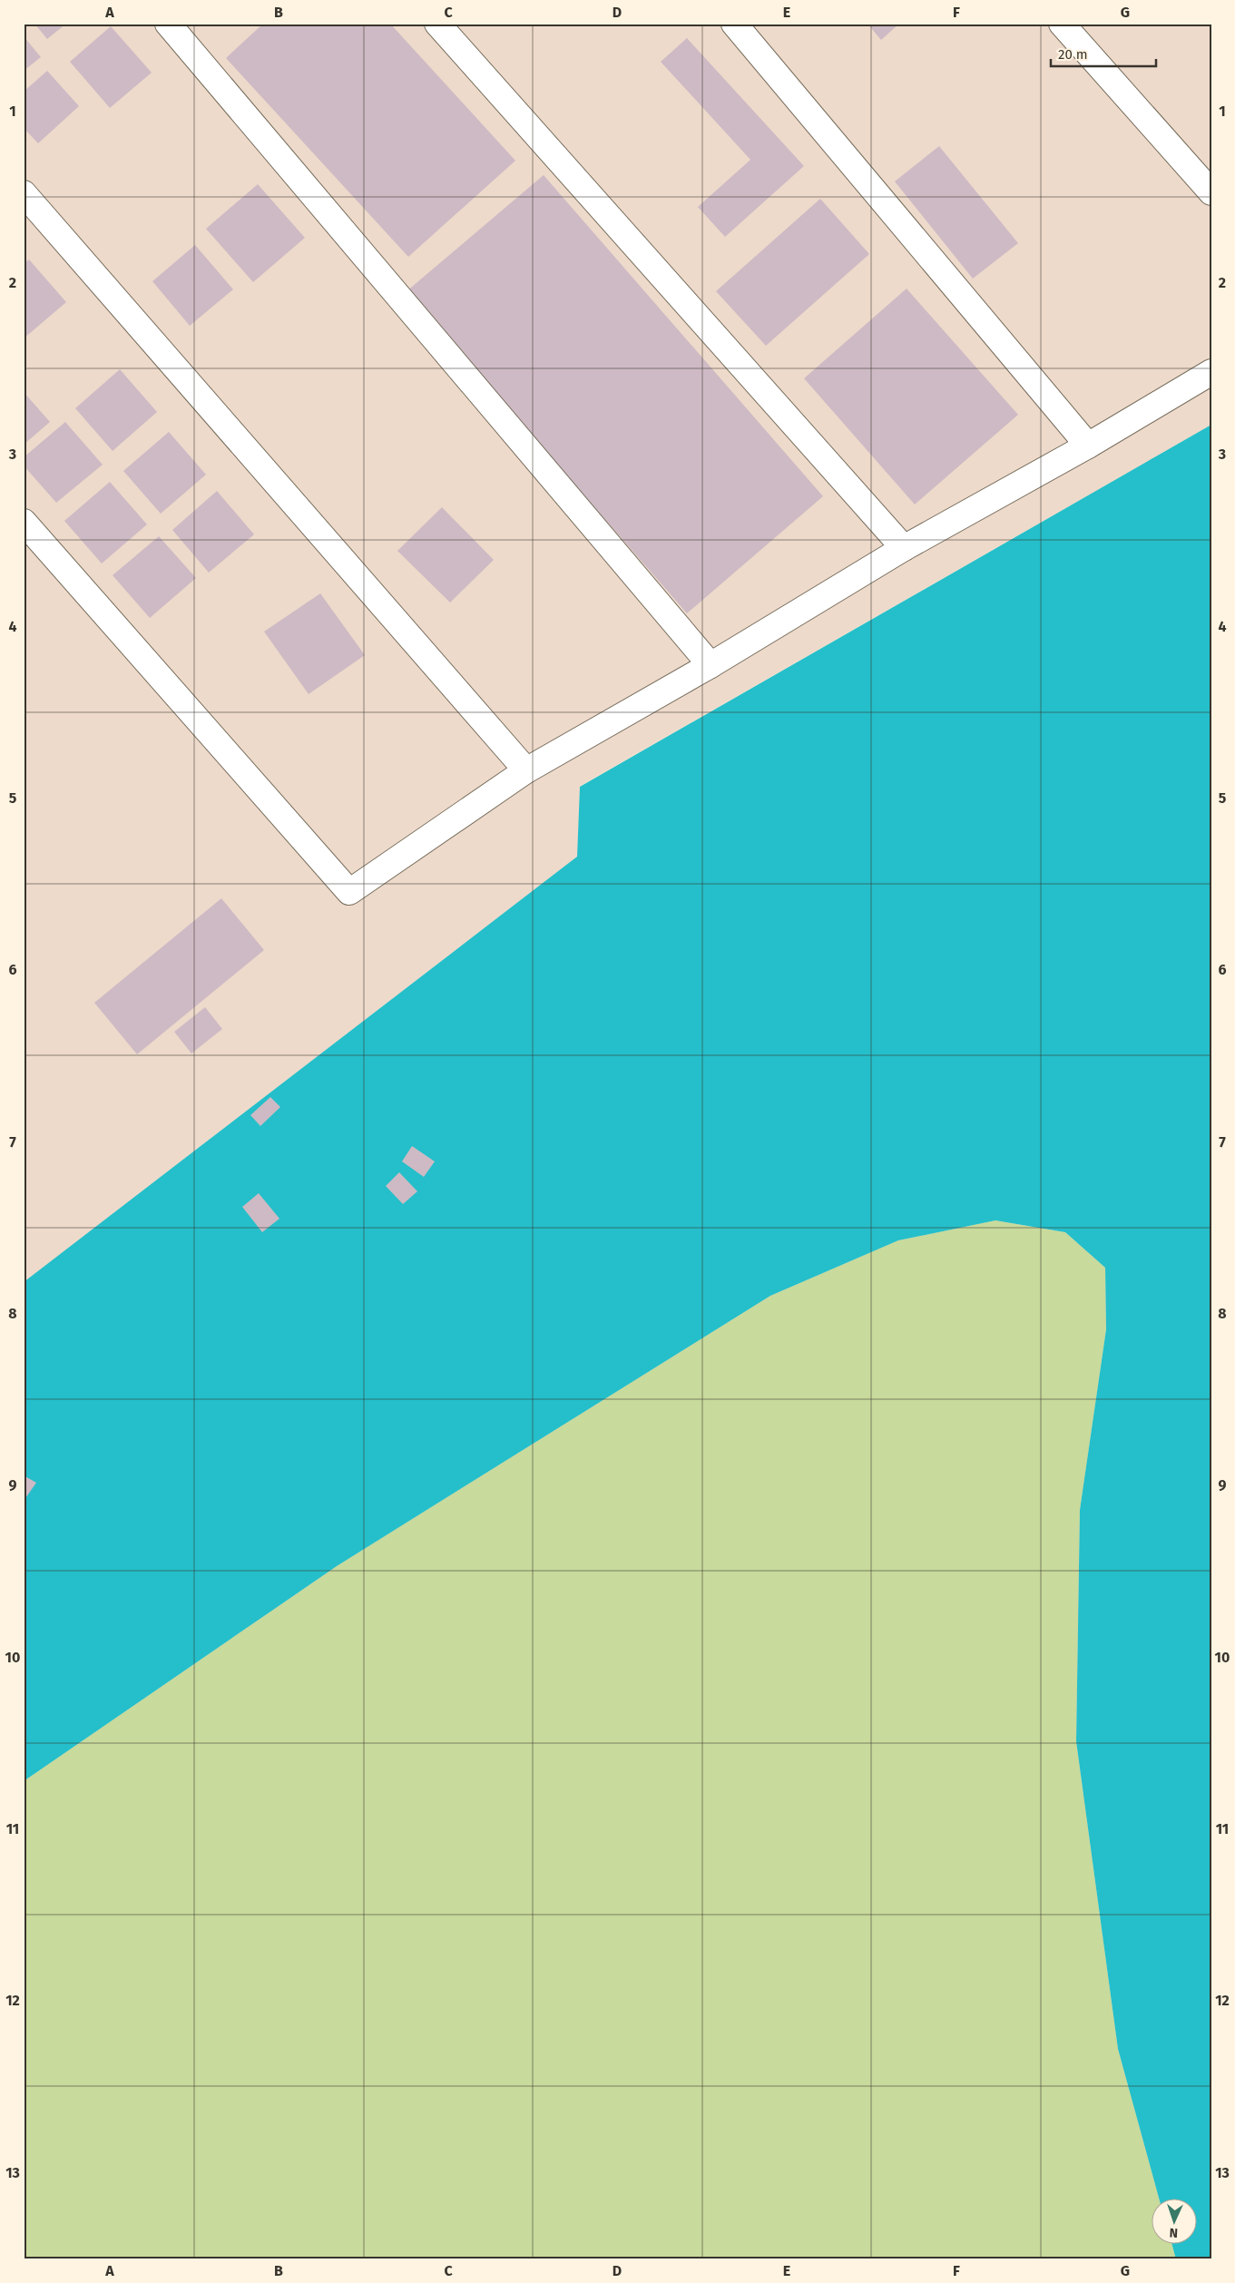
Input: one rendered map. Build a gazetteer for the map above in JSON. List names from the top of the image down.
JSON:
{
  "scale_bar": "20 m",
  "north": "bottom",
  "grid": {
    "columns": [
      "A",
      "B",
      "C",
      "D",
      "E",
      "F",
      "G"
    ],
    "rows": [
      "1",
      "2",
      "3",
      "4",
      "5",
      "6",
      "7",
      "8",
      "9",
      "10",
      "11",
      "12",
      "13"
    ]
  }
}
